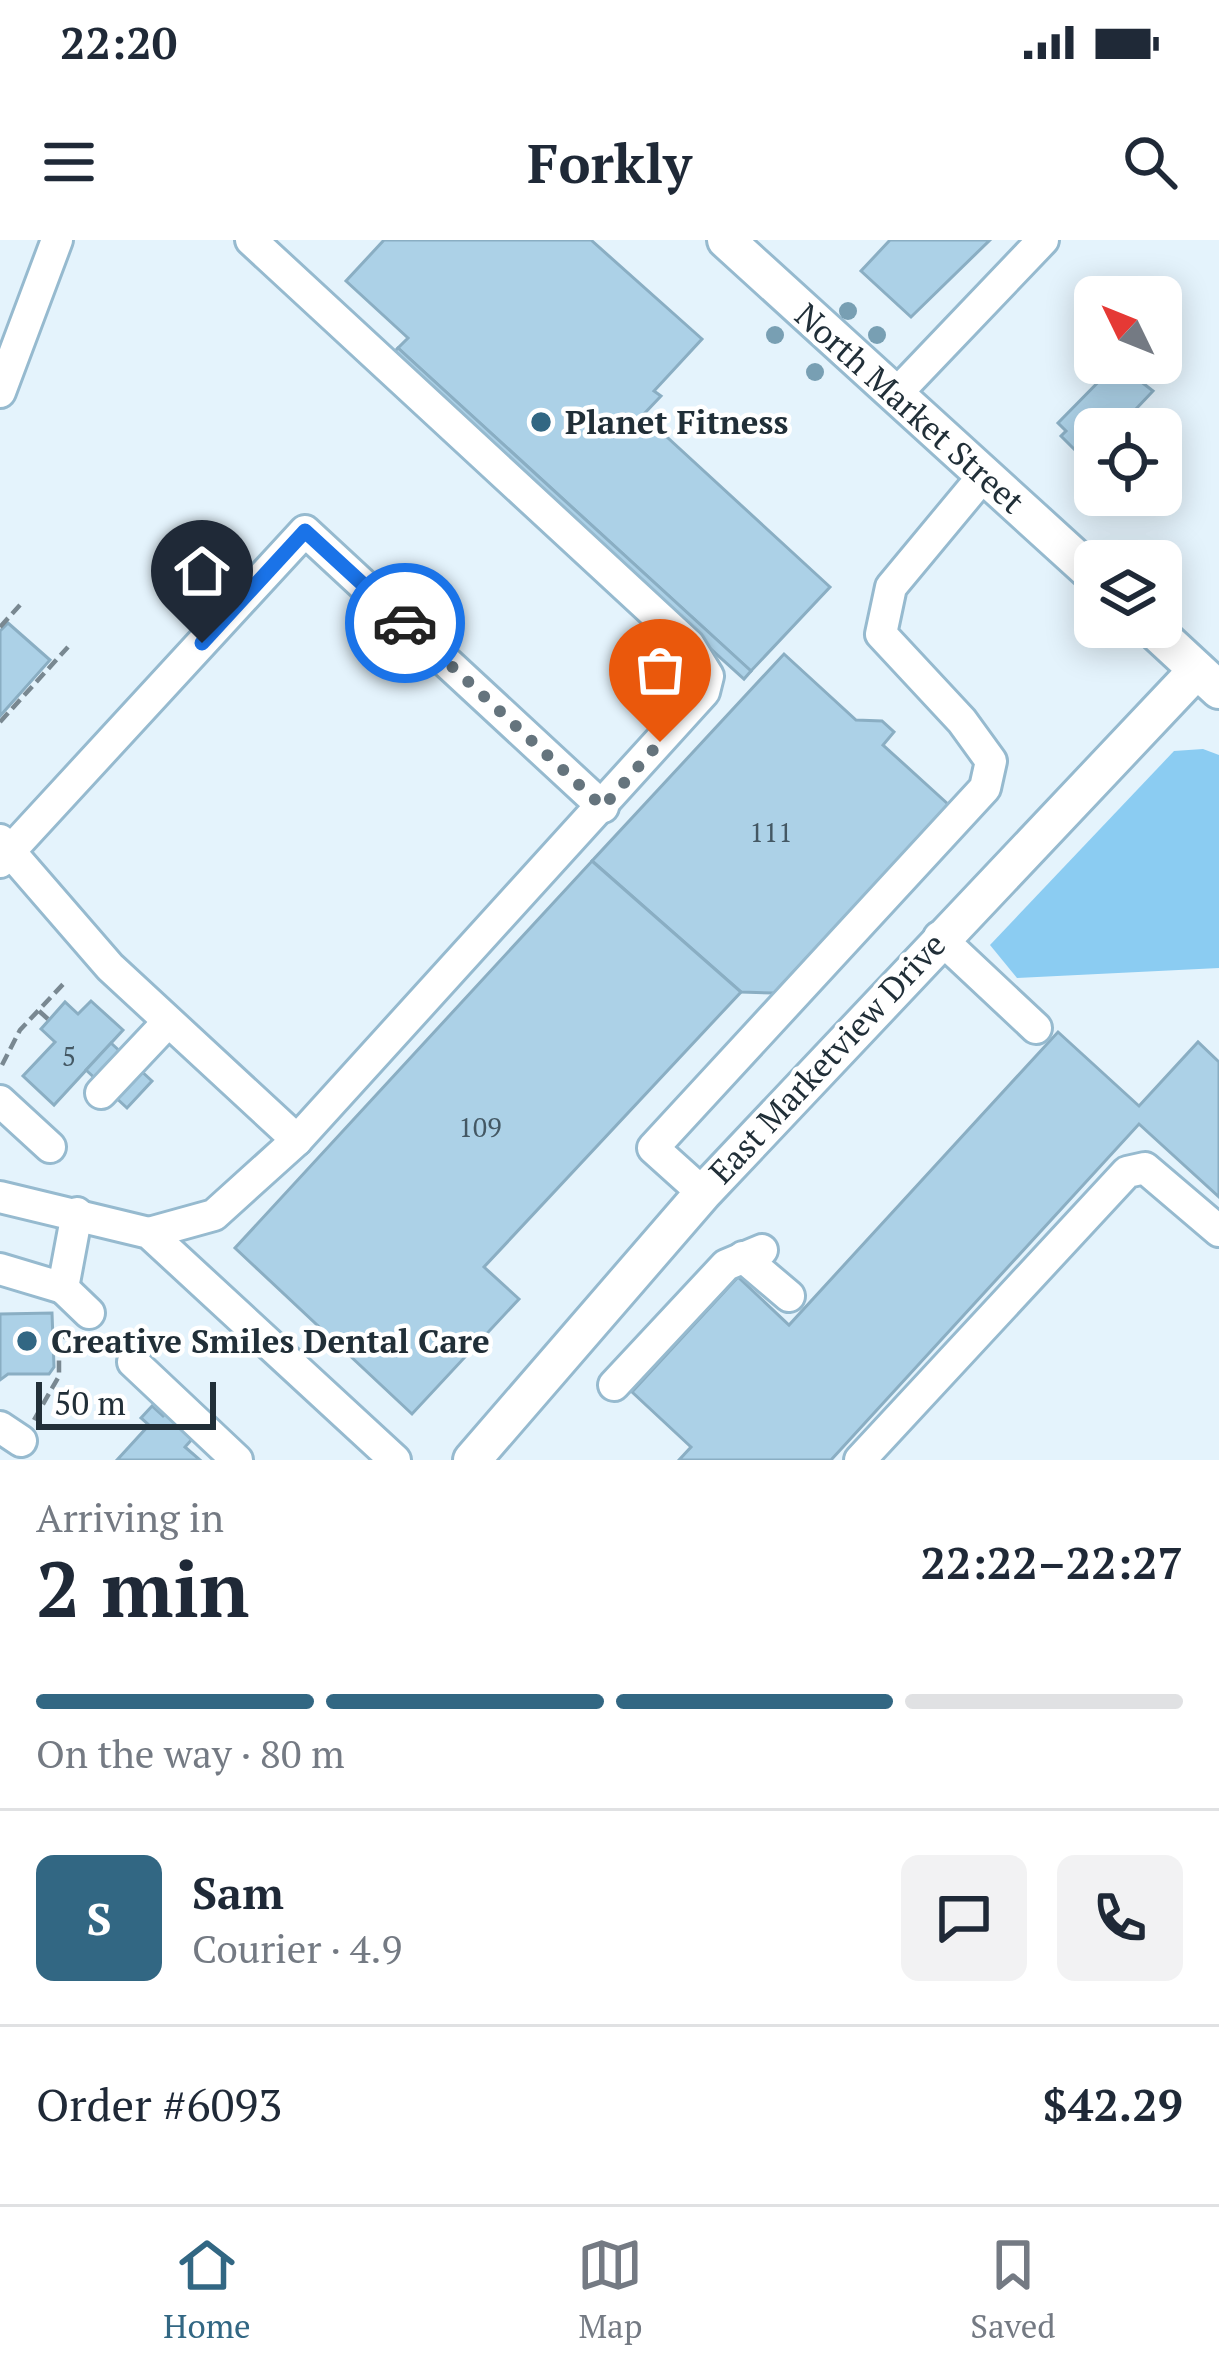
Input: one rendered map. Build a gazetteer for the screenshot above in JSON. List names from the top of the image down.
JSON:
{
  "streets": {
    "main road": ["North Market Street", "East Marketview Drive"]
  },
  "places": ["Planet Fitness", "Creative Smiles Dental Care"],
  "house_numbers": ["111", "5", "109"],
  "scale_bar": "50 m",
  "north": "top left",
  "page": {
    "status": "22:20",
    "header": "Forkly",
    "scale": "50 m",
    "heading": ["2 min", "Arriving in", "22:22–22:27"],
    "panel": [
      "Sam",
      "Courier · 4.9",
      "Order #6093",
      "$42.29"
    ],
    "bar": "On the way · 80 m",
    "round": "S",
    "tabs": ["Home", "Map", "Saved"]
  }
}
